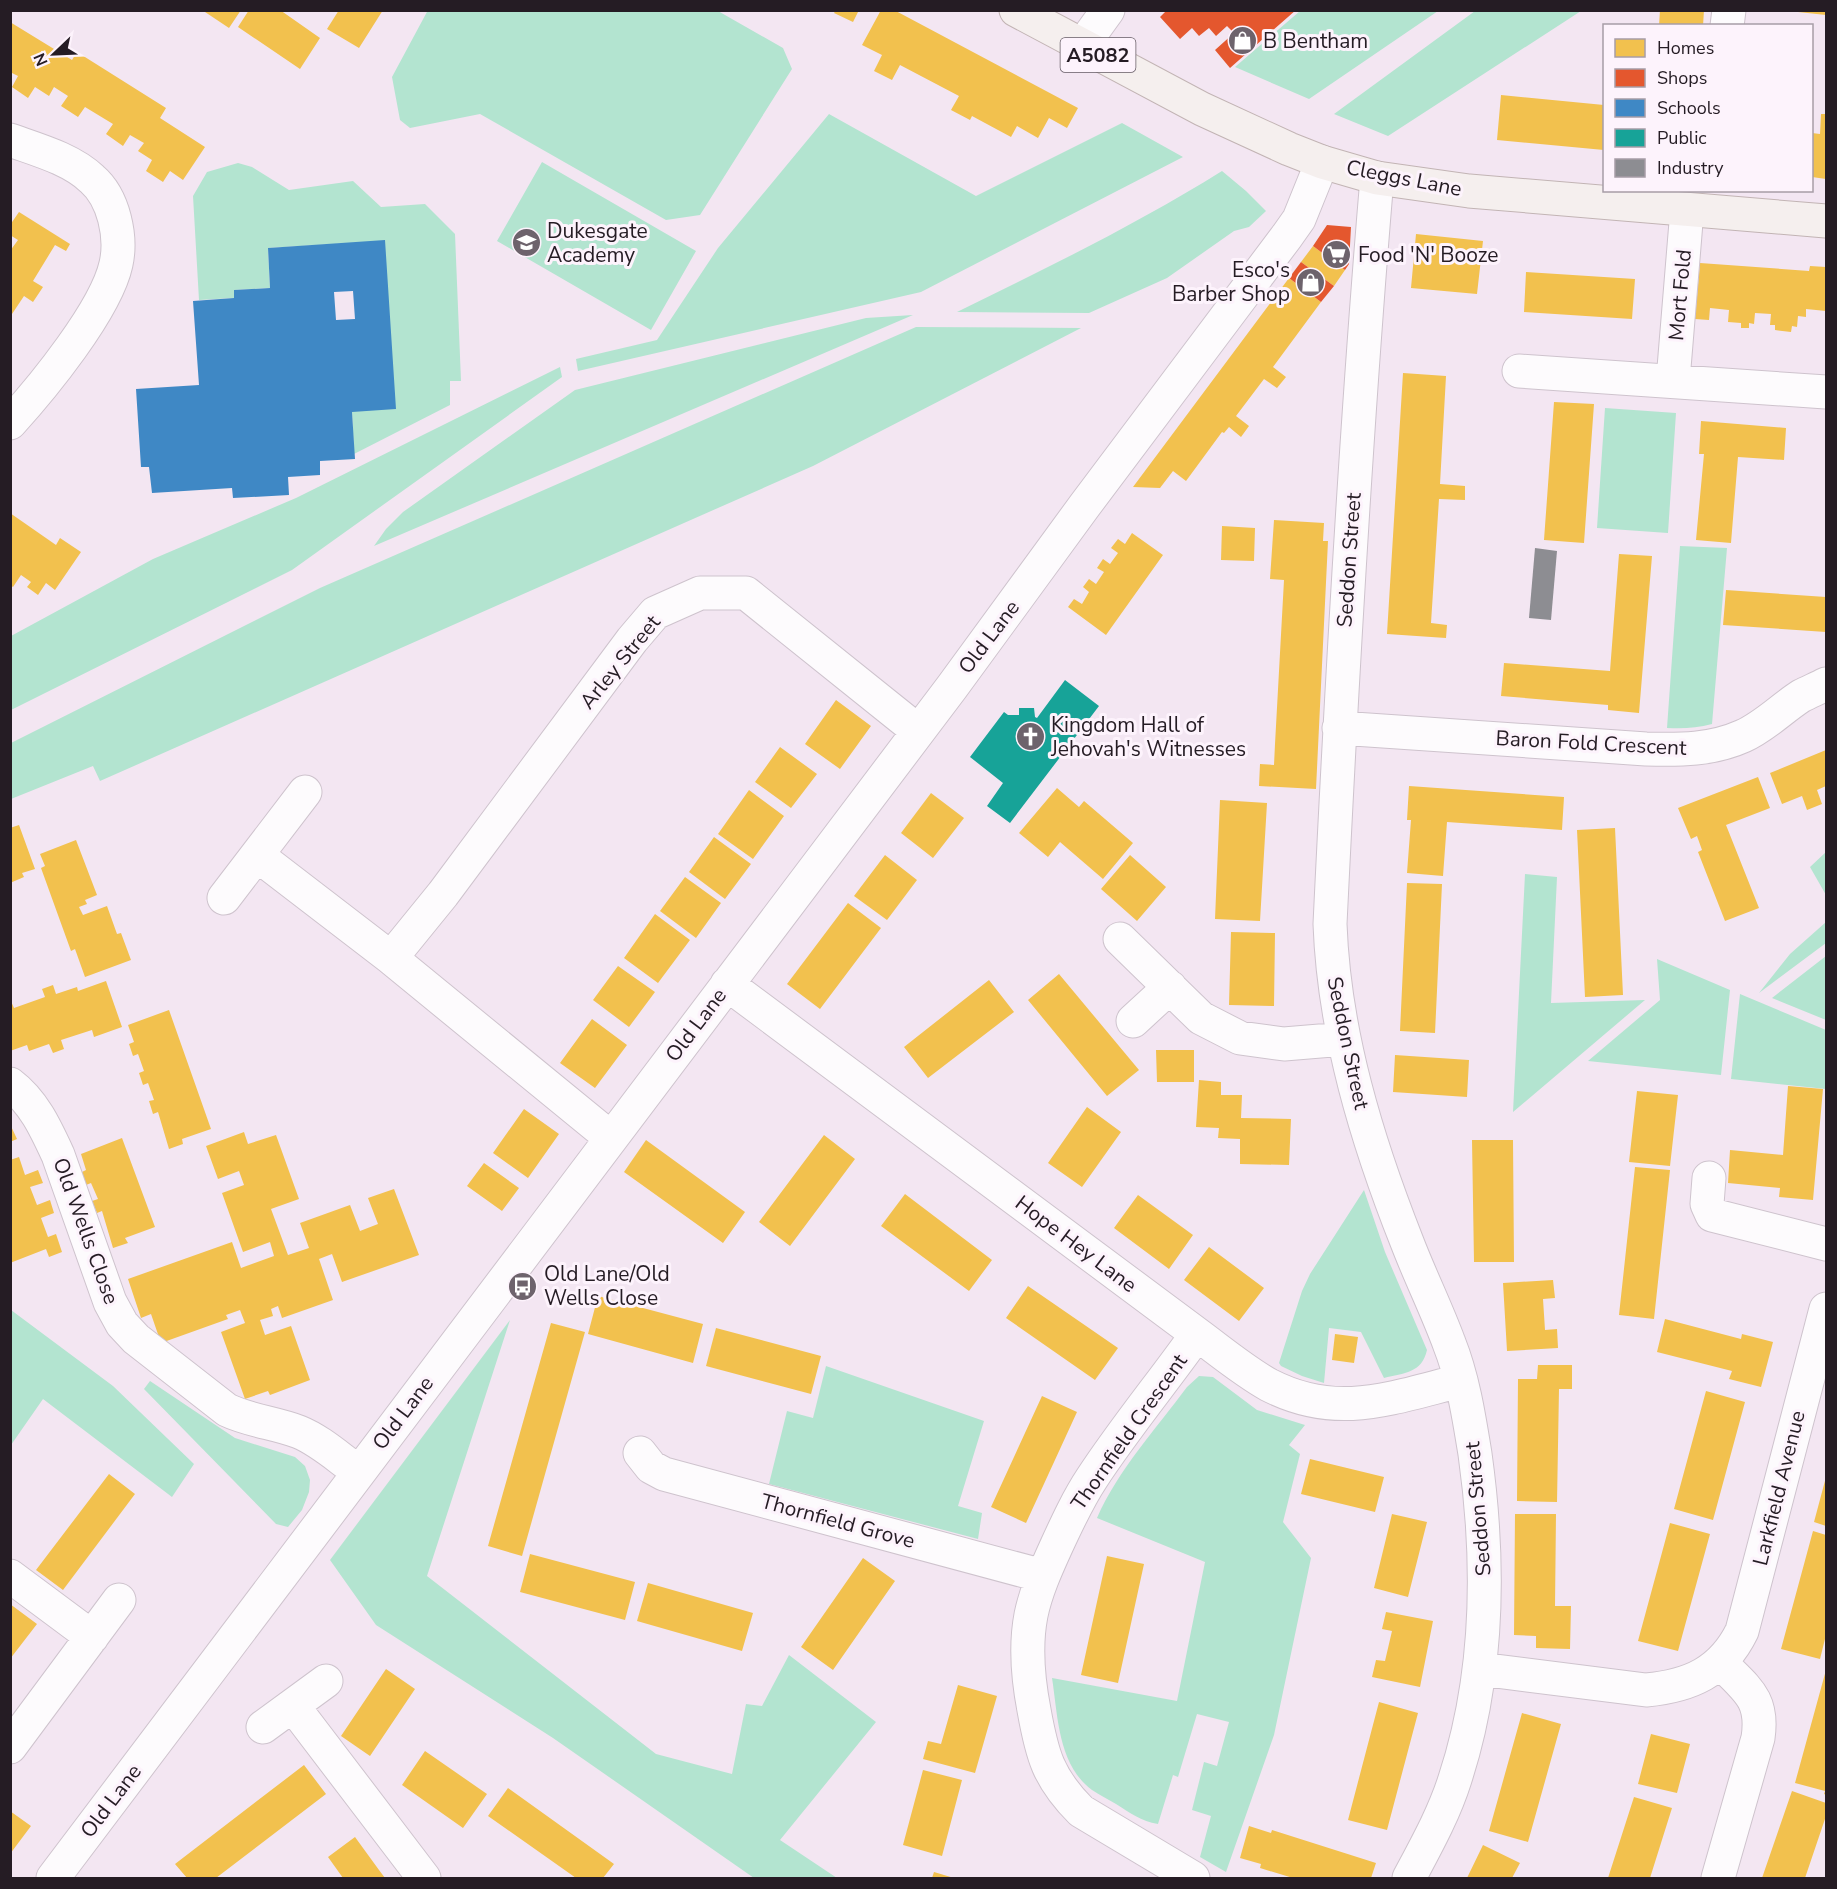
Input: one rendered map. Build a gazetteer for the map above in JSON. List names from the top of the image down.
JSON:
{
  "streets": {
    "main road": ["A5082", "Cleggs Lane"],
    "street": [
      "Mort Fold",
      "Seddon Street",
      "Old Lane",
      "Arley Street",
      "Baron Fold Crescent",
      "Old Wells Close",
      "Hope Hey Lane",
      "Thornfield Crescent",
      "Larkfield Avenue",
      "Thornfield Grove"
    ]
  },
  "crossings": [
    ["Cleggs Lane", "Mort Fold"],
    ["Cleggs Lane", "Seddon Street"],
    ["Cleggs Lane", "Old Lane"],
    ["Seddon Street", "Baron Fold Crescent"],
    ["Seddon Street", "Hope Hey Lane"],
    ["Seddon Street", "Larkfield Avenue"],
    ["Old Lane", "Arley Street"],
    ["Old Lane", "Old Wells Close"],
    ["Old Lane", "Hope Hey Lane"],
    ["Hope Hey Lane", "Thornfield Crescent"],
    ["Thornfield Crescent", "Thornfield Grove"]
  ],
  "places": {
    "shop": ["B Bentham", "Esco's Barber Shop"],
    "school or university": ["Dukesgate Academy"],
    "supermarket": ["Food 'N' Booze"],
    "church": ["Kingdom Hall of Jehovah's Witnesses"],
    "bus stop": ["Old Lane/Old Wells Close"]
  },
  "legend": [
    "Homes",
    "Shops",
    "Schools",
    "Public",
    "Industry"
  ],
  "north": "bottom left"
}
